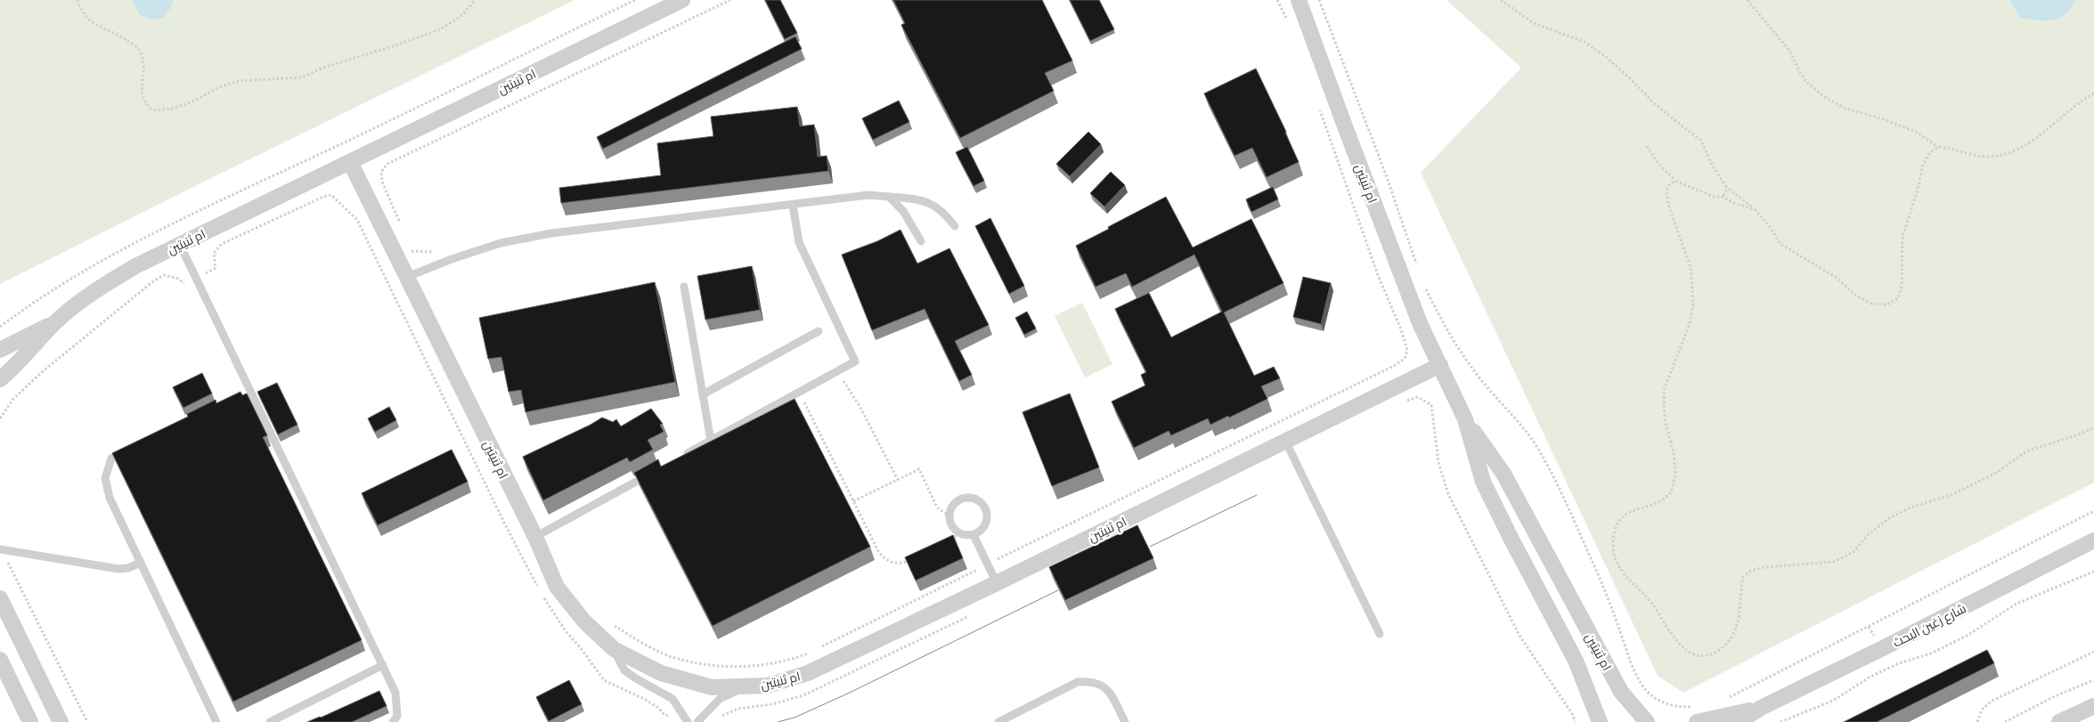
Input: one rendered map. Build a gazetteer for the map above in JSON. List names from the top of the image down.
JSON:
{
  "streets": {
    "street": ["ام ثنيتين", "شارع زغين البحث"]
  }
}
